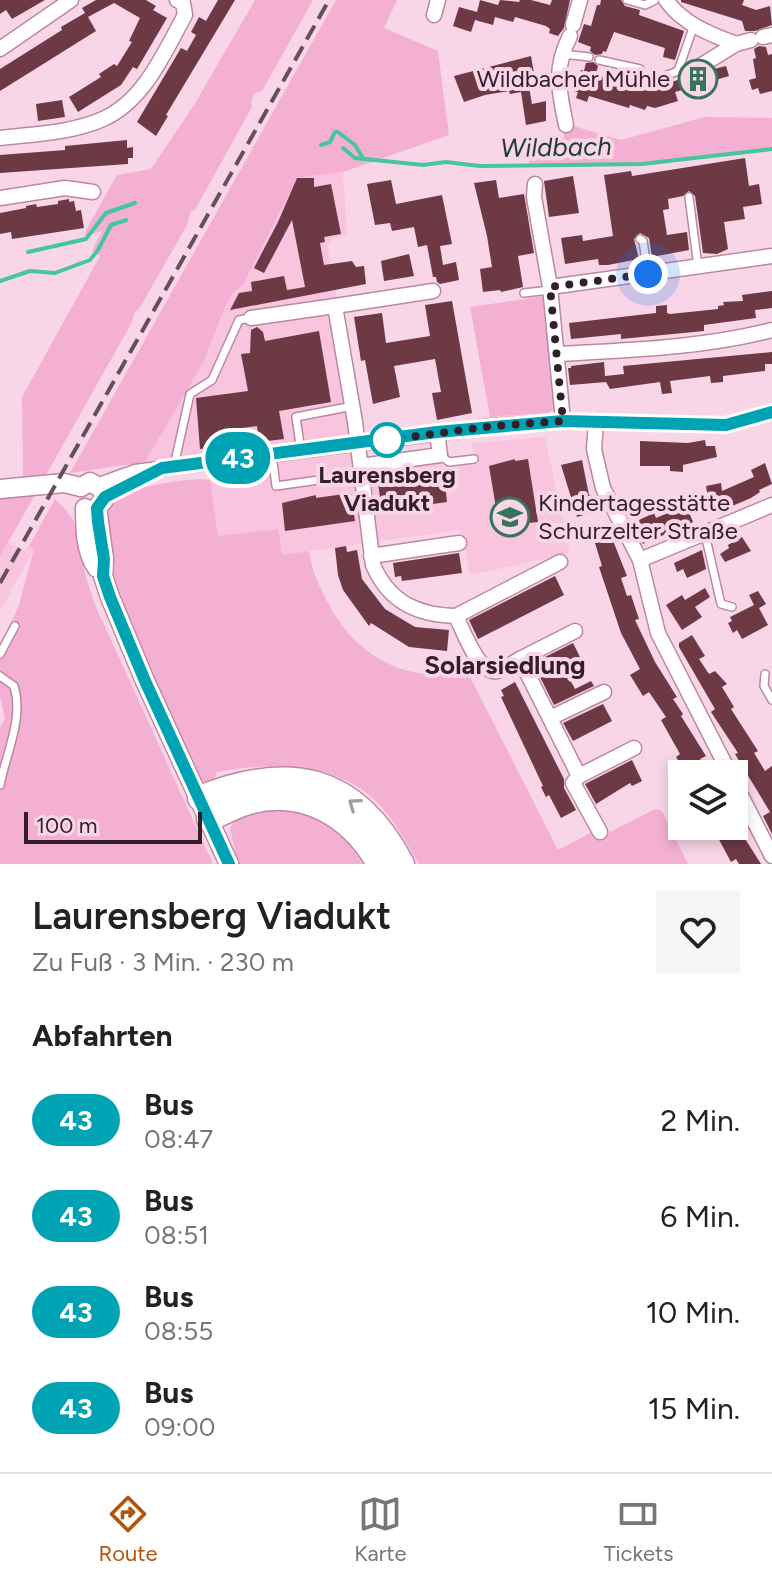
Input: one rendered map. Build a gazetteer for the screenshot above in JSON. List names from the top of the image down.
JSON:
{
  "districts": ["Solarsiedlung"],
  "water": ["Wildbach"],
  "places": {
    "building": ["Wildbacher Mühle"],
    "other": ["Laurensberg Viadukt"],
    "school or university": ["Kindertagesstätte Schurzelter Straße"]
  },
  "lines": ["bus line 43"],
  "scale_bar": "100 m",
  "page": {
    "on_map": "43",
    "scale": "100 m",
    "heading": [
      ["Laurensberg Viadukt", "Zu Fuß · 3 Min. · 230 m"],
      "Abfahrten"
    ],
    "list": [
      {
        "mark": "43",
        "name": "Bus",
        "note": "08:47",
        "value": "2 Min."
      },
      {
        "mark": "43",
        "name": "Bus",
        "note": "08:51",
        "value": "6 Min."
      },
      {
        "mark": "43",
        "name": "Bus",
        "note": "08:55",
        "value": "10 Min."
      },
      {
        "mark": "43",
        "name": "Bus",
        "note": "09:00",
        "value": "15 Min."
      }
    ],
    "tabs": ["Route", "Karte", "Tickets"]
  }
}
